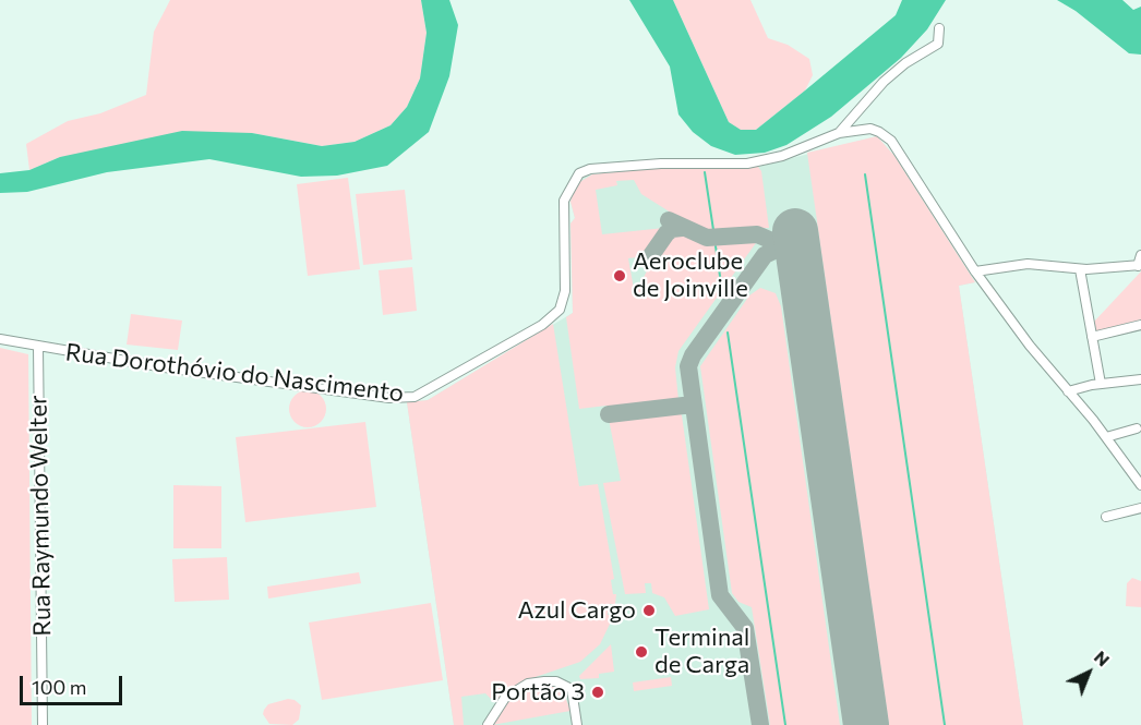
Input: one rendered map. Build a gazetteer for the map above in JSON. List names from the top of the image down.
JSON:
{
  "streets": {
    "street": ["Rua Dorothóvio do Nascimento", "Rua Raymundo Welter"]
  },
  "crossings": [
    ["Rua Dorothóvio do Nascimento", "Rua Raymundo Welter"]
  ],
  "places": [
    "Aeroclube de Joinville",
    "Azul Cargo",
    "Terminal de Carga",
    "Portão 3"
  ],
  "scale_bar": "100 m",
  "north": "top right"
}
